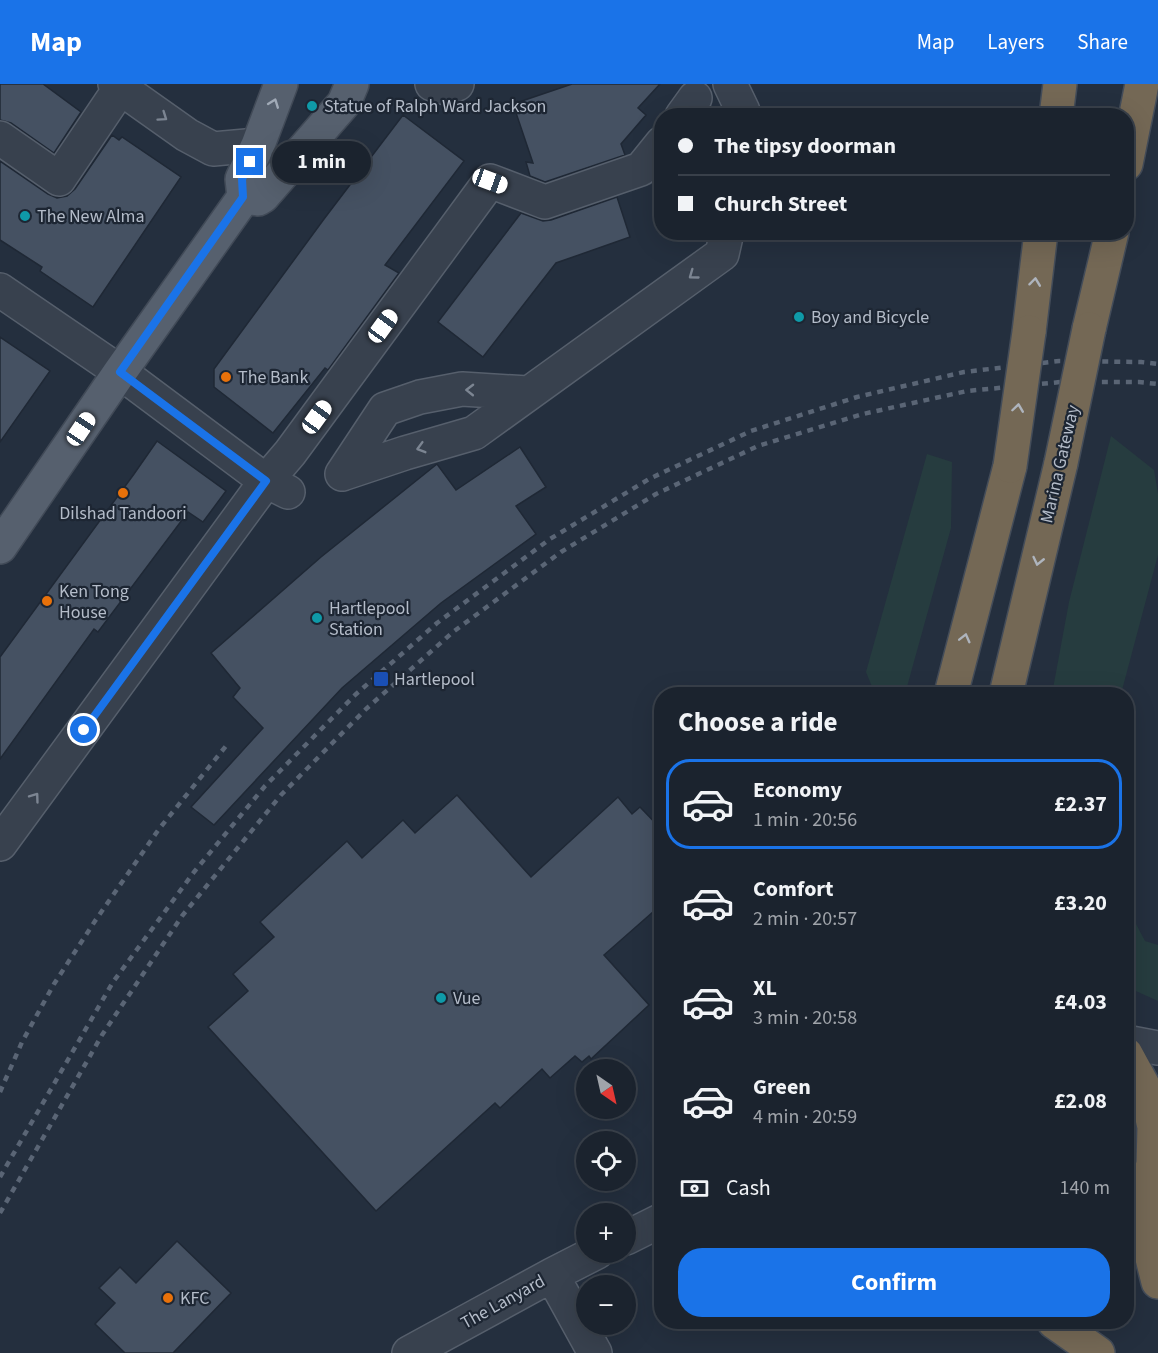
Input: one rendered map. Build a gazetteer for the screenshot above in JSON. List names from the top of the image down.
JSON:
{
  "streets": {
    "highway": ["Marina Gateway"],
    "street": ["The Lanyard"]
  },
  "places": {
    "other": [
      "Statue of Ralph Ward Jackson",
      "The New Alma",
      "Boy and Bicycle",
      "The Bank",
      "Dilshad Tandoori",
      "Ken Tong House",
      "Hartlepool Station",
      "Vue",
      "KFC"
    ],
    "transit": ["Hartlepool"]
  },
  "north": "bottom right",
  "page": {
    "header": "Map",
    "nav": ["Map", "Layers", "Share"],
    "banner": ["The tipsy doorman", "Church Street"],
    "bubble": "1 min",
    "heading": "Choose a ride",
    "list": [
      {
        "name": "Economy",
        "note": "1 min · 20:56",
        "value": "£2.37"
      },
      {
        "name": "Comfort",
        "note": "2 min · 20:57",
        "value": "£3.20"
      },
      {
        "name": "XL",
        "note": "3 min · 20:58",
        "value": "£4.03"
      },
      {
        "name": "Green",
        "note": "4 min · 20:59",
        "value": "£2.08"
      }
    ],
    "map_buttons": ["+", "−"],
    "pay": ["Cash", "140 m"],
    "buttons": "Confirm"
  }
}
